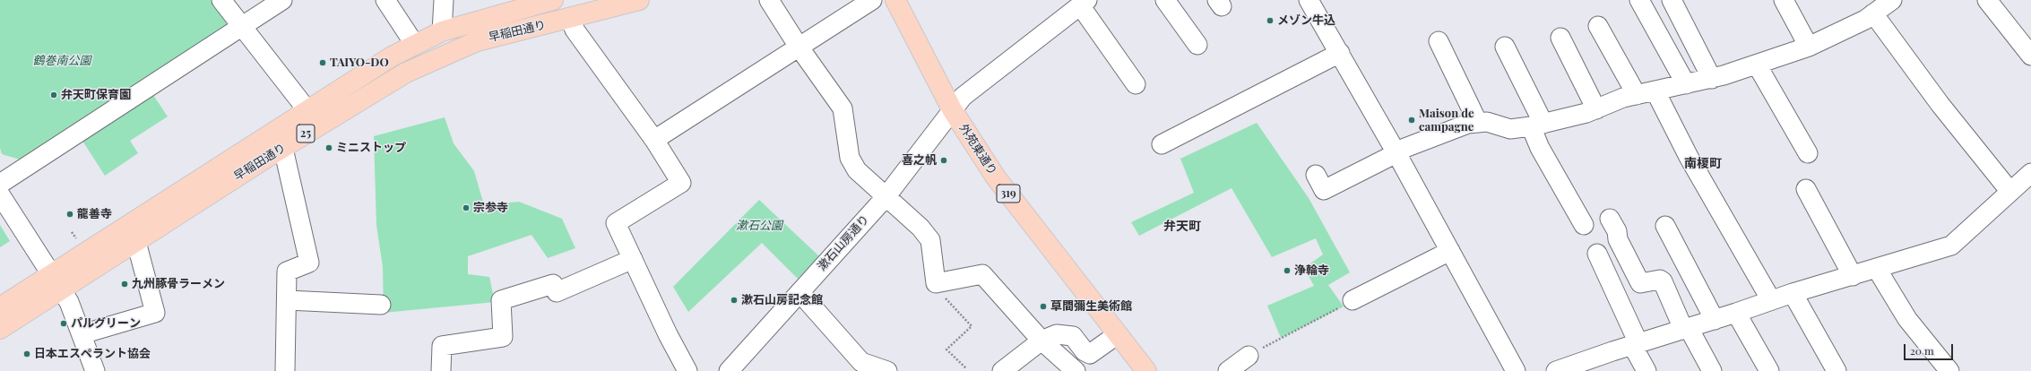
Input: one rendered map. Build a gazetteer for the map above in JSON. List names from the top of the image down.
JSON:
{
  "streets": {
    "main road": [
      "早稲田通り",
      "25",
      "外苑東通り",
      "319"
    ],
    "street": ["漱石山房通り"]
  },
  "crossings": [
    ["外苑東通り", "漱石山房通り"]
  ],
  "districts": ["南榎町", "弁天町"],
  "parks": ["鶴巻南公園", "漱石公園"],
  "places": [
    "メゾン牛込",
    "TAIYO-DO",
    "弁天町保育園",
    "Maison de campagne",
    "ミニストップ",
    "喜之帆",
    "宗参寺",
    "龍善寺",
    "浄輪寺",
    "九州豚骨ラーメン",
    "漱石山房記念館",
    "草間彌生美術館",
    "パルグリーン",
    "日本エスペラント協会"
  ],
  "scale_bar": "20 m"
}
